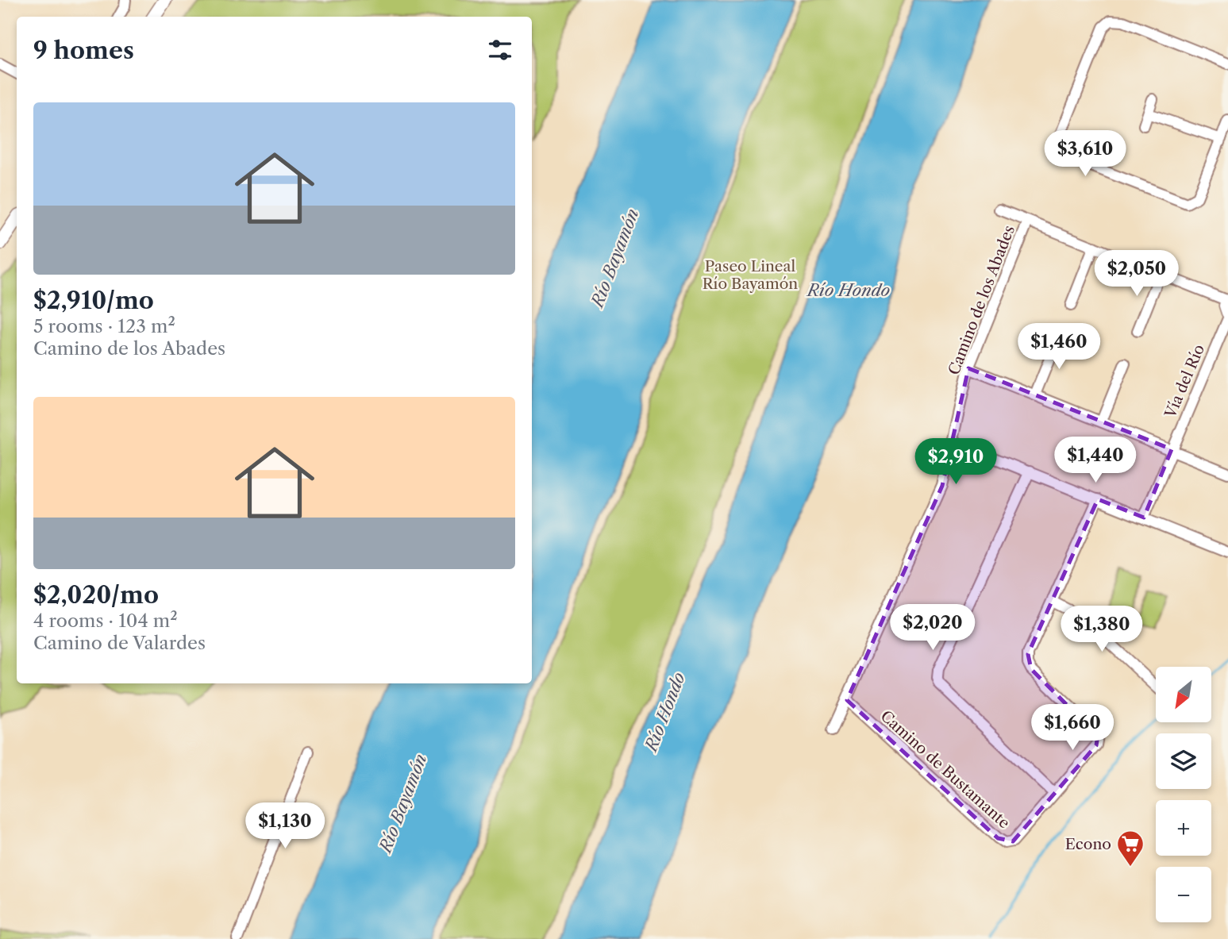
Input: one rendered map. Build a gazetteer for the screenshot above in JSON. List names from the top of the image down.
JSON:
{
  "streets": {
    "street": ["Camino de los Abades", "Vía del Río", "Camino de Bustamante"]
  },
  "crossings": [
    ["Camino de los Abades", "Camino de Bustamante"]
  ],
  "water": ["Río Bayamón", "Río Hondo"],
  "parks": ["Paseo Lineal Río Bayamón"],
  "places": {
    "supermarket": ["Econo"]
  },
  "north": "bottom left",
  "page": {
    "heading": "9 homes",
    "list": [
      {
        "name": "$2,910/mo",
        "note": "5 rooms · 123 m² · Camino de los Abades"
      },
      {
        "name": "$2,020/mo",
        "note": "4 rooms · 104 m² · Camino de Valardes"
      }
    ],
    "price": [
      "$3,610",
      "$2,050",
      "$1,460",
      "$1,440",
      "$2,910",
      "$2,020",
      "$1,380",
      "$1,660",
      "$1,130"
    ],
    "map_buttons": ["+", "−"]
  }
}
